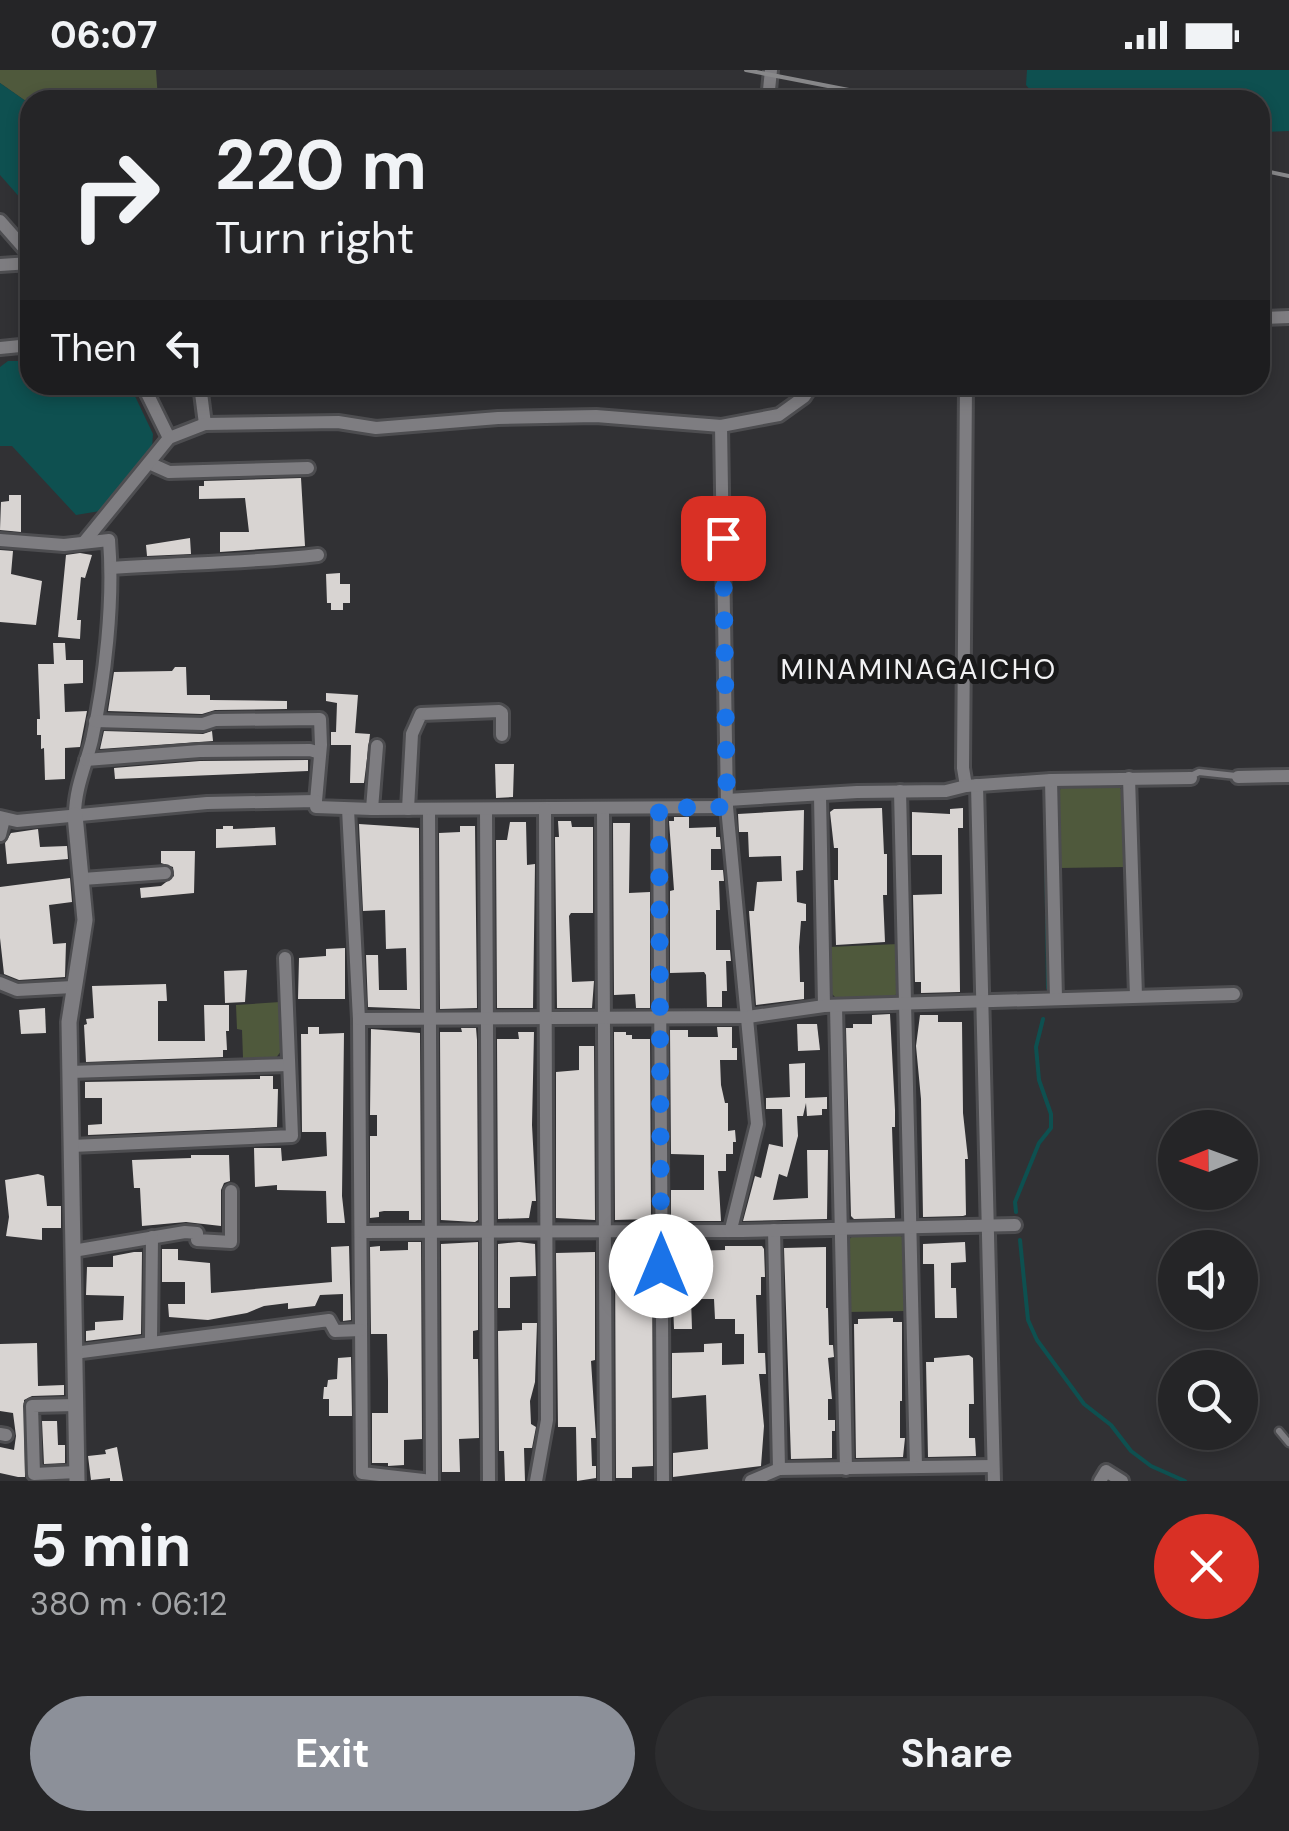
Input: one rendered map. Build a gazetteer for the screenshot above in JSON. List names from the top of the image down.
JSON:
{
  "districts": ["MINAMINAGAICHO"],
  "north": "left",
  "page": {
    "status": "06:07",
    "turn": ["220 m", "Turn right"],
    "then": "Then",
    "heading": ["5 min", "380 m · 06:12"],
    "buttons": ["Exit", "Share"]
  }
}
